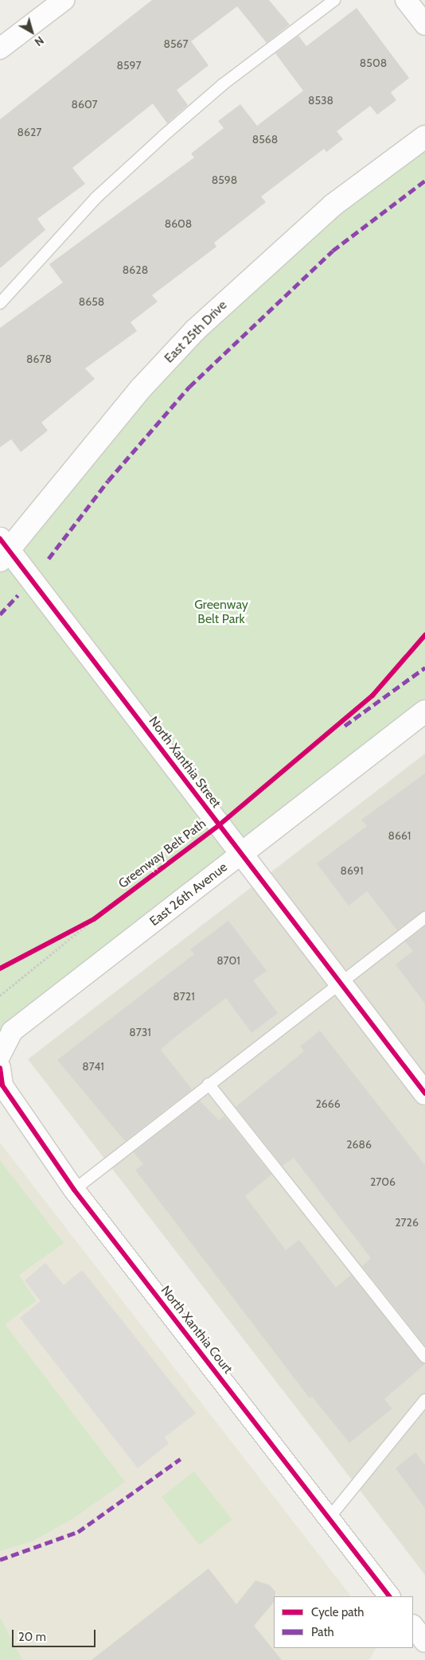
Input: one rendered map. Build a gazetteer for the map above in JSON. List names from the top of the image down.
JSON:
{
  "streets": {
    "street": [
      "East 25th Drive",
      "North Xanthia Street",
      "East 26th Avenue",
      "North Xanthia Court"
    ],
    "cycle path": ["Greenway Belt Path"]
  },
  "crossings": [
    ["East 25th Drive", "North Xanthia Street"],
    ["North Xanthia Street", "East 26th Avenue"]
  ],
  "parks": ["Greenway Belt Park"],
  "house_numbers": [
    "8567",
    "8508",
    "8597",
    "8538",
    "8607",
    "8627",
    "8568",
    "8598",
    "8608",
    "8628",
    "8658",
    "8678",
    "8661",
    "8691",
    "8701",
    "8721",
    "8731",
    "8741",
    "2666",
    "2686",
    "2706",
    "2726"
  ],
  "legend": ["Cycle path", "Path"],
  "scale_bar": "20 m",
  "north": "bottom right"
}
